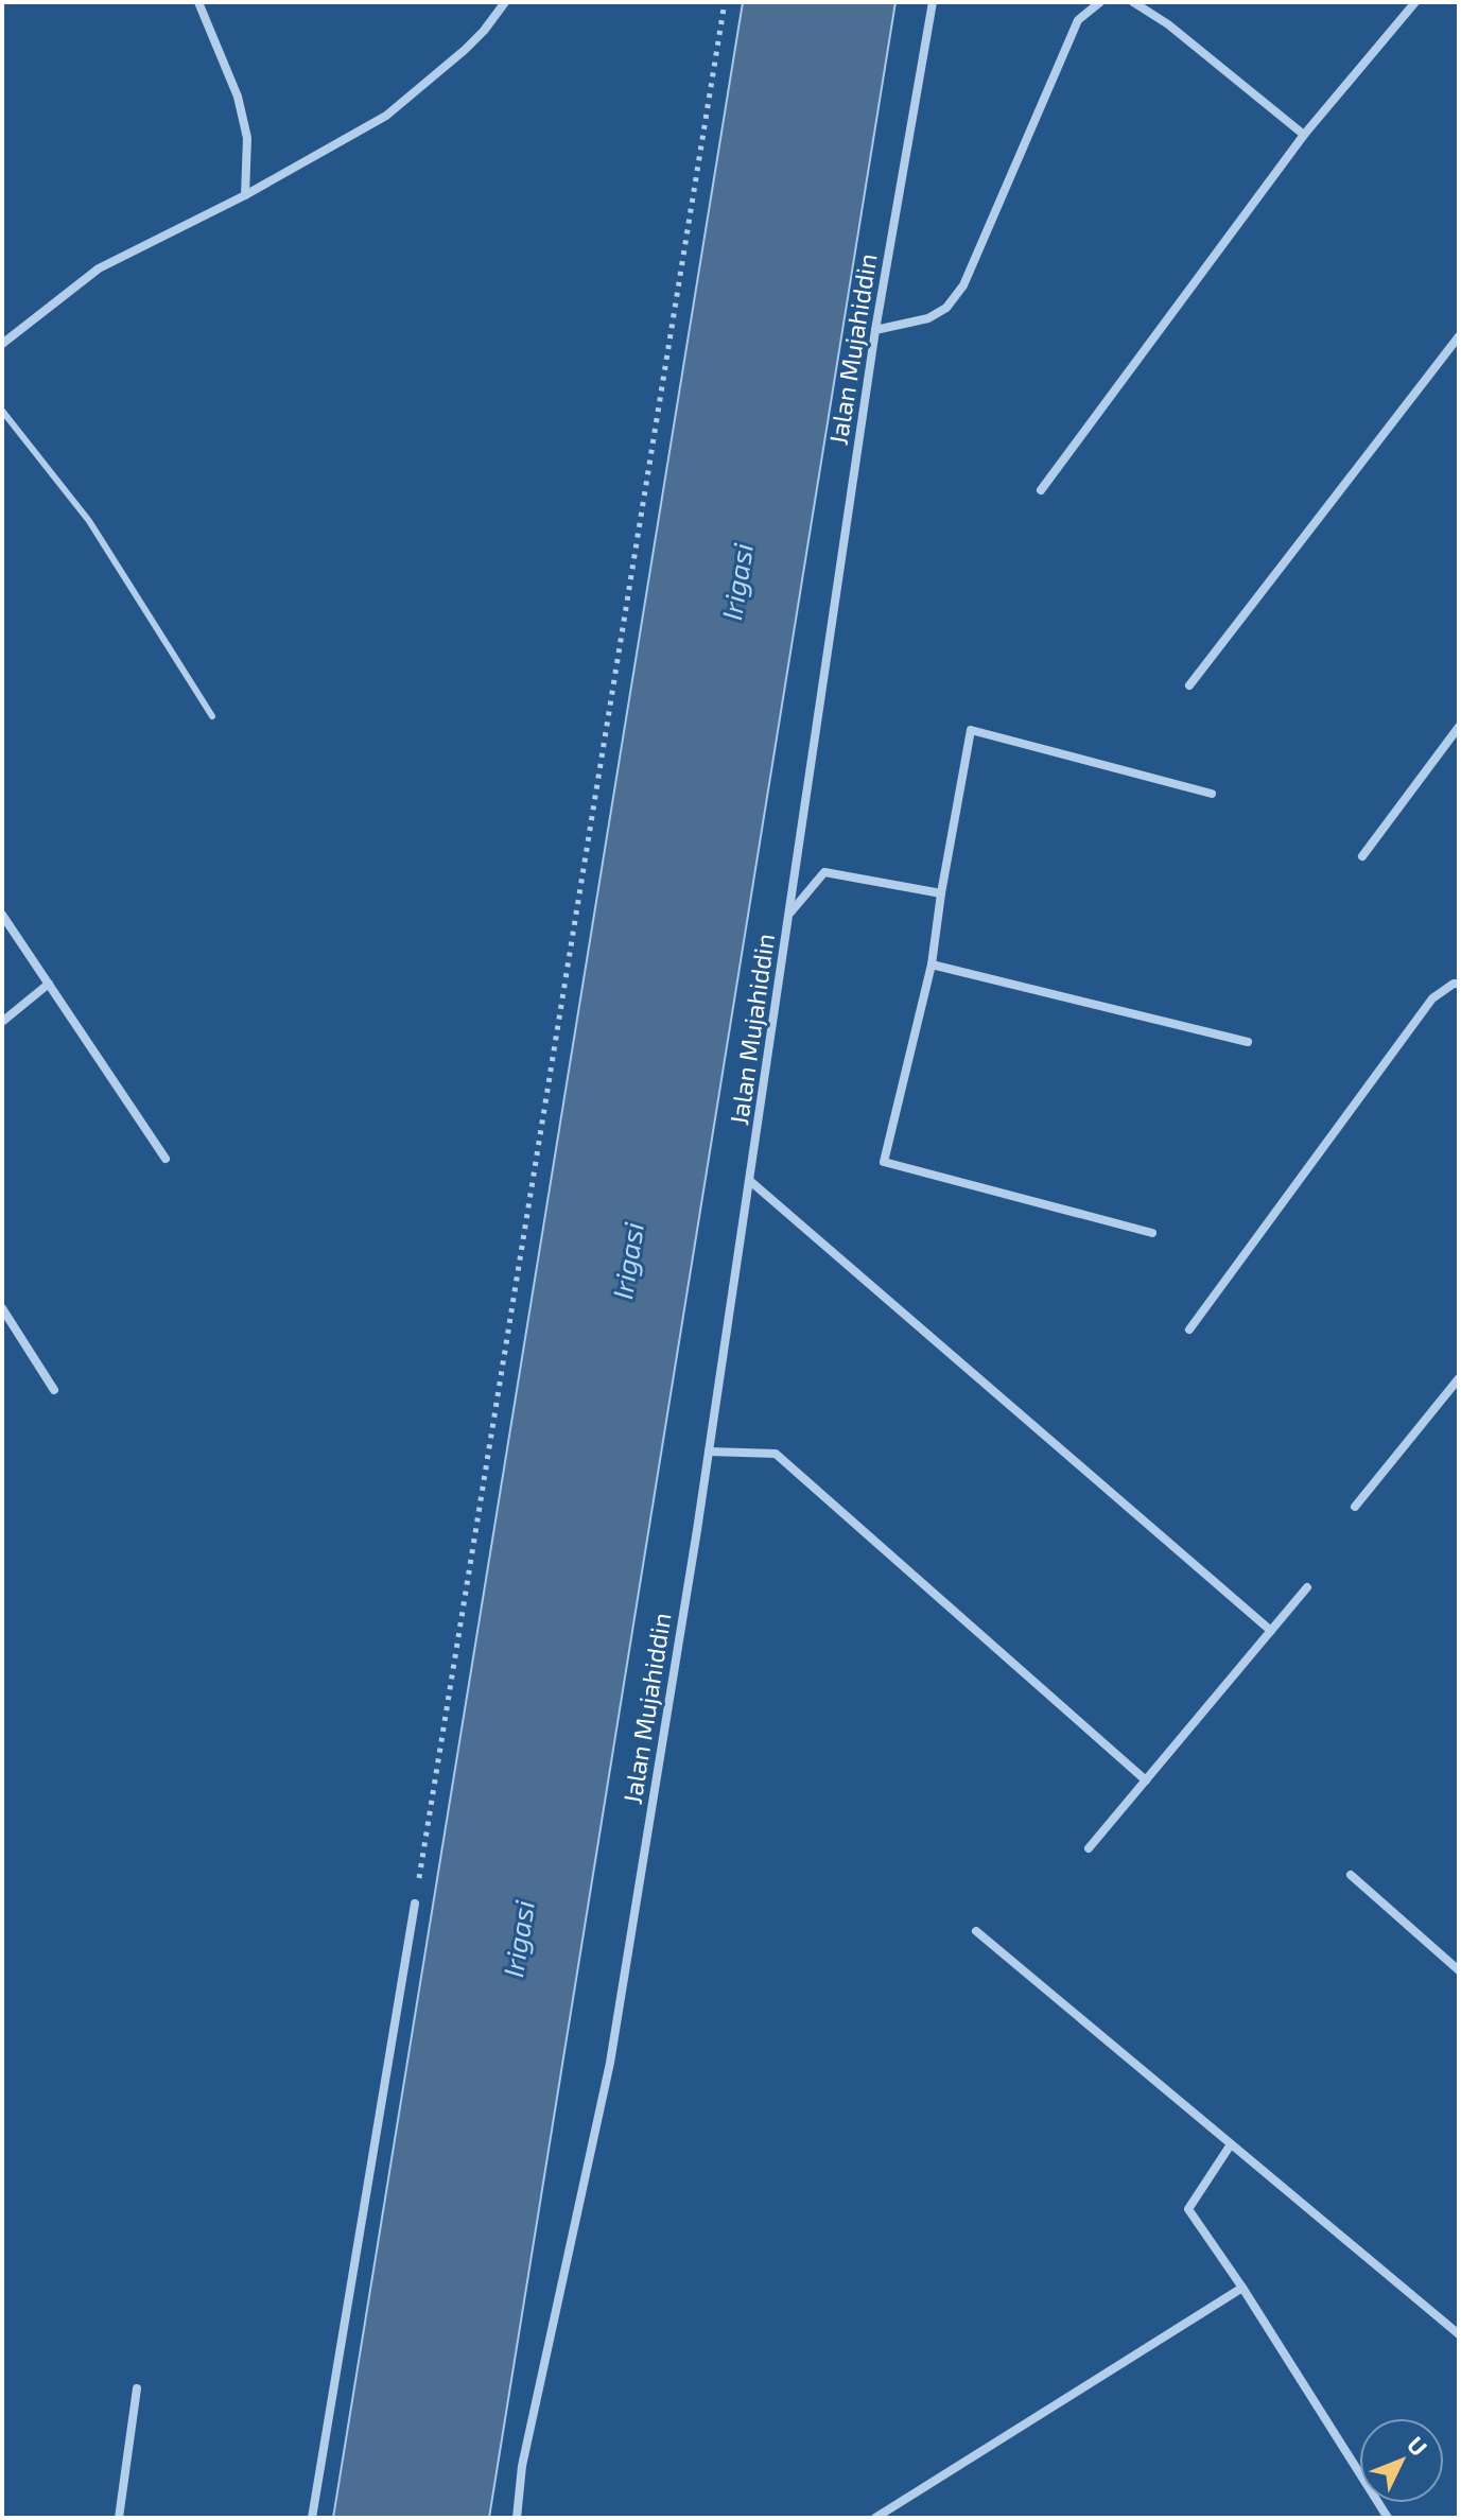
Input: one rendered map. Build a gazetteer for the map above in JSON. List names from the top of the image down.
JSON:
{
  "streets": {
    "street": ["Jalan Mujahiddin"]
  },
  "water": ["Irigasi"],
  "north": "top right"
}
